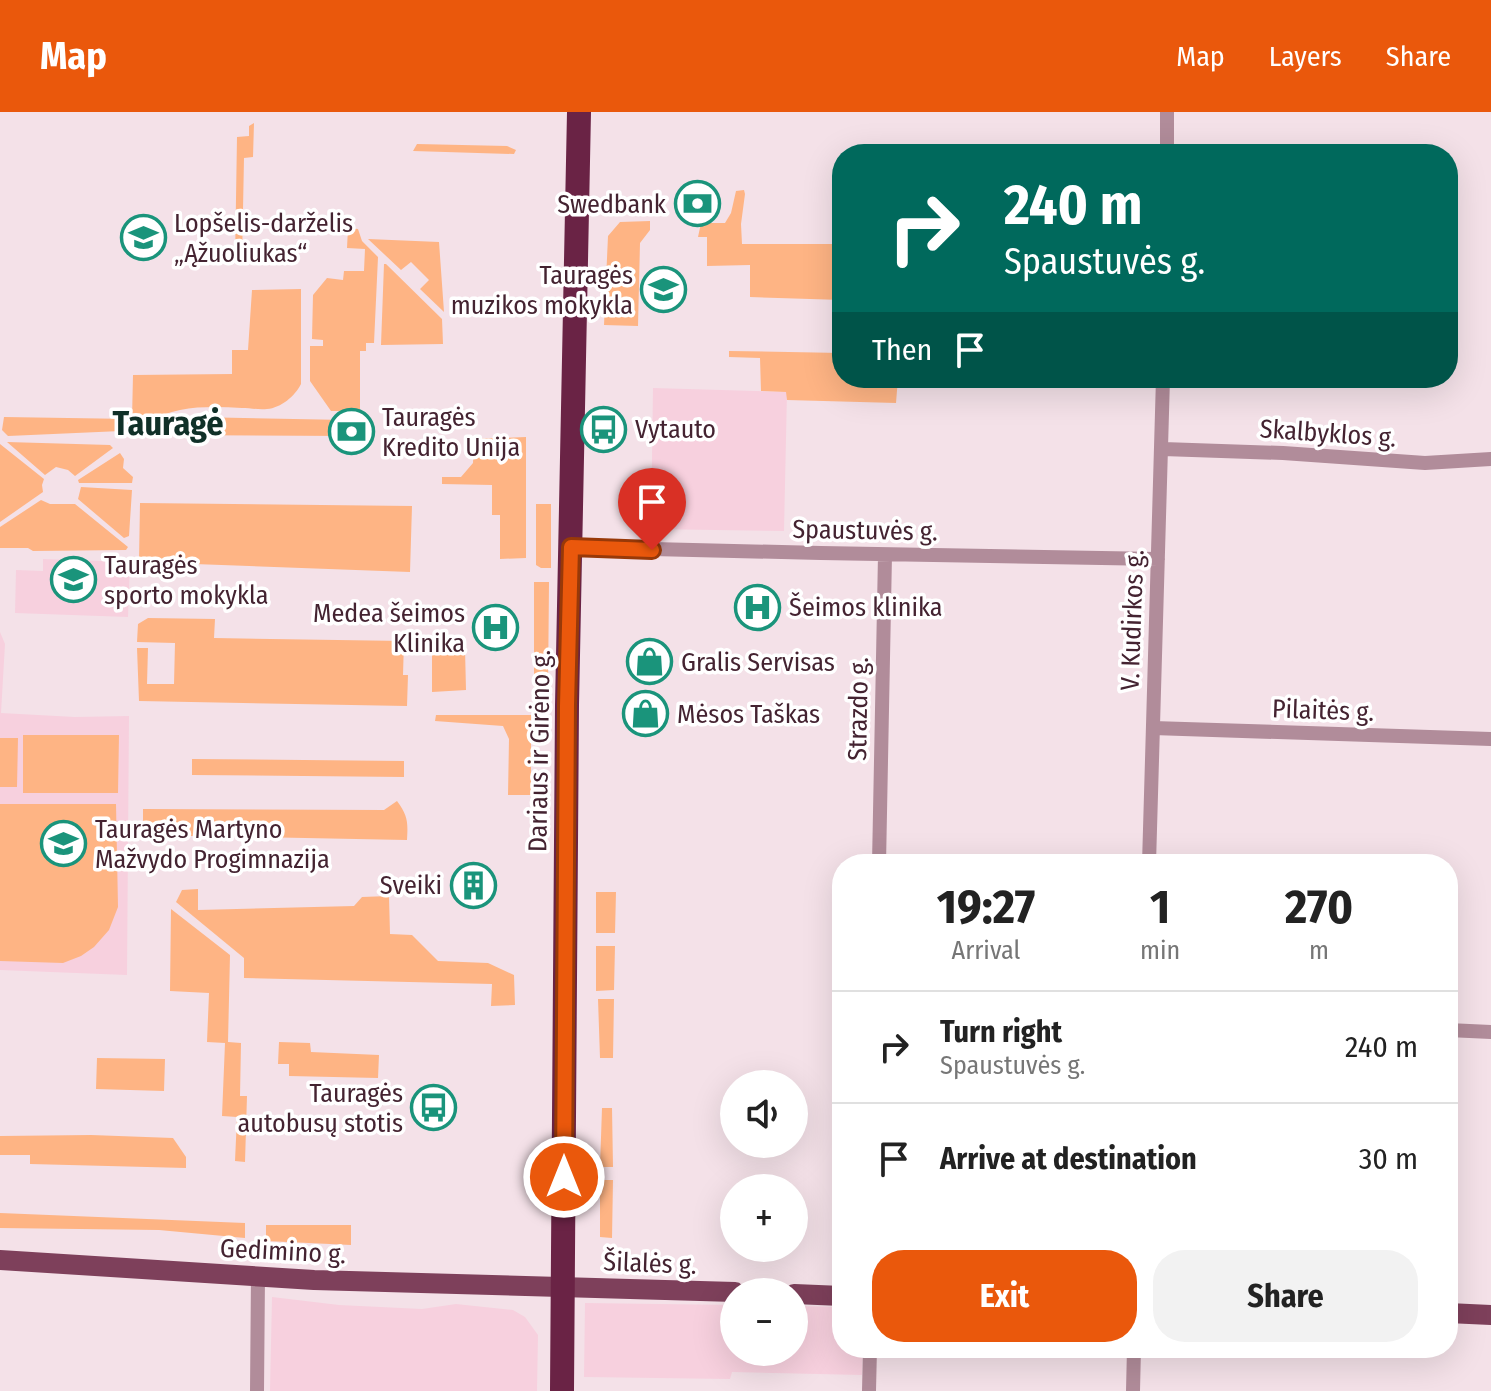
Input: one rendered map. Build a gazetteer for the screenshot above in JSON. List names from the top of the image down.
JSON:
{
  "streets": {
    "highway": ["Dariaus ir Girėno g."],
    "main road": ["Gedimino g.", "Šilalės g."],
    "street": [
      "Skalbyklos g.",
      "Spaustuvės g.",
      "V. Kudirkos g.",
      "Strazdo g.",
      "Pilaitės g."
    ]
  },
  "crossings": [
    ["Skalbyklos g.", "V. Kudirkos g."],
    ["Spaustuvės g.", "V. Kudirkos g."],
    ["Spaustuvės g.", "Strazdo g."],
    ["Spaustuvės g.", "Dariaus ir Girėno g."],
    ["V. Kudirkos g.", "Pilaitės g."],
    ["Dariaus ir Girėno g.", "Gedimino g."],
    ["Dariaus ir Girėno g.", "Šilalės g."],
    ["Gedimino g.", "Šilalės g."]
  ],
  "districts": ["Tauragė"],
  "places": {
    "bank": ["Swedbank", "Tauragės Kredito Unija"],
    "school or university": [
      "Lopšelis-darželis „Ąžuoliukas“",
      "Tauragės muzikos mokykla",
      "Tauragės sporto mokykla",
      "Tauragės Martyno Mažvydo Progimnazija"
    ],
    "bus stop": ["Vytauto", "Tauragės autobusų stotis"],
    "hospital": ["Šeimos klinika", "Medea šeimos Klinika"],
    "shop": ["Gralis Servisas", "Mėsos Taškas"],
    "building": ["Sveiki"]
  },
  "page": {
    "header": "Map",
    "nav": ["Map", "Layers", "Share"],
    "turn": ["240 m", "Spaustuvės g."],
    "then": "Then",
    "eta": [
      "19:27",
      "Arrival",
      "1",
      "min",
      "270",
      "m"
    ],
    "list": [
      {
        "name": "Turn right",
        "note": "Spaustuvės g.",
        "value": "240 m"
      },
      {
        "name": "Arrive at destination",
        "value": "30 m"
      }
    ],
    "map_buttons": ["+", "−"],
    "buttons": ["Exit", "Share"]
  }
}
